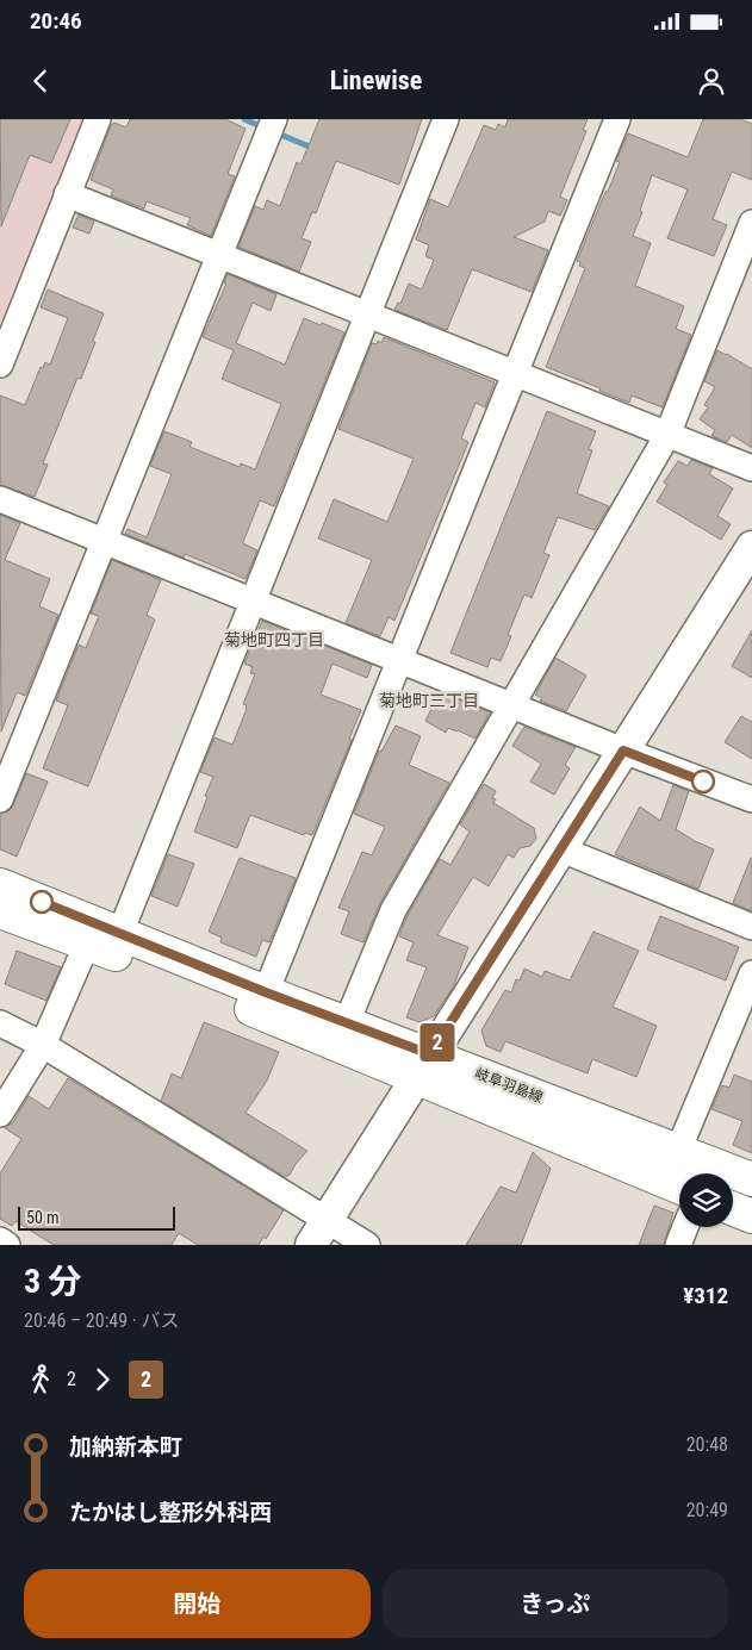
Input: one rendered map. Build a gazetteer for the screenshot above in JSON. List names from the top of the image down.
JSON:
{
  "streets": {
    "main road": ["岐阜羽島線"]
  },
  "districts": ["菊地町四丁目", "菊地町三丁目"],
  "lines": ["bus line 2"],
  "scale_bar": "50 m",
  "page": {
    "status": "20:46",
    "header": "Linewise",
    "on_map": "2",
    "scale": "50 m",
    "heading": ["3 分", "20:46 – 20:49 · バス", "¥312"],
    "legs": ["2", "2"],
    "list": [
      {
        "name": "加納新本町",
        "value": "20:48"
      },
      {
        "name": "たかはし整形外科西",
        "value": "20:49"
      }
    ],
    "buttons": ["開始", "きっぷ"]
  }
}
